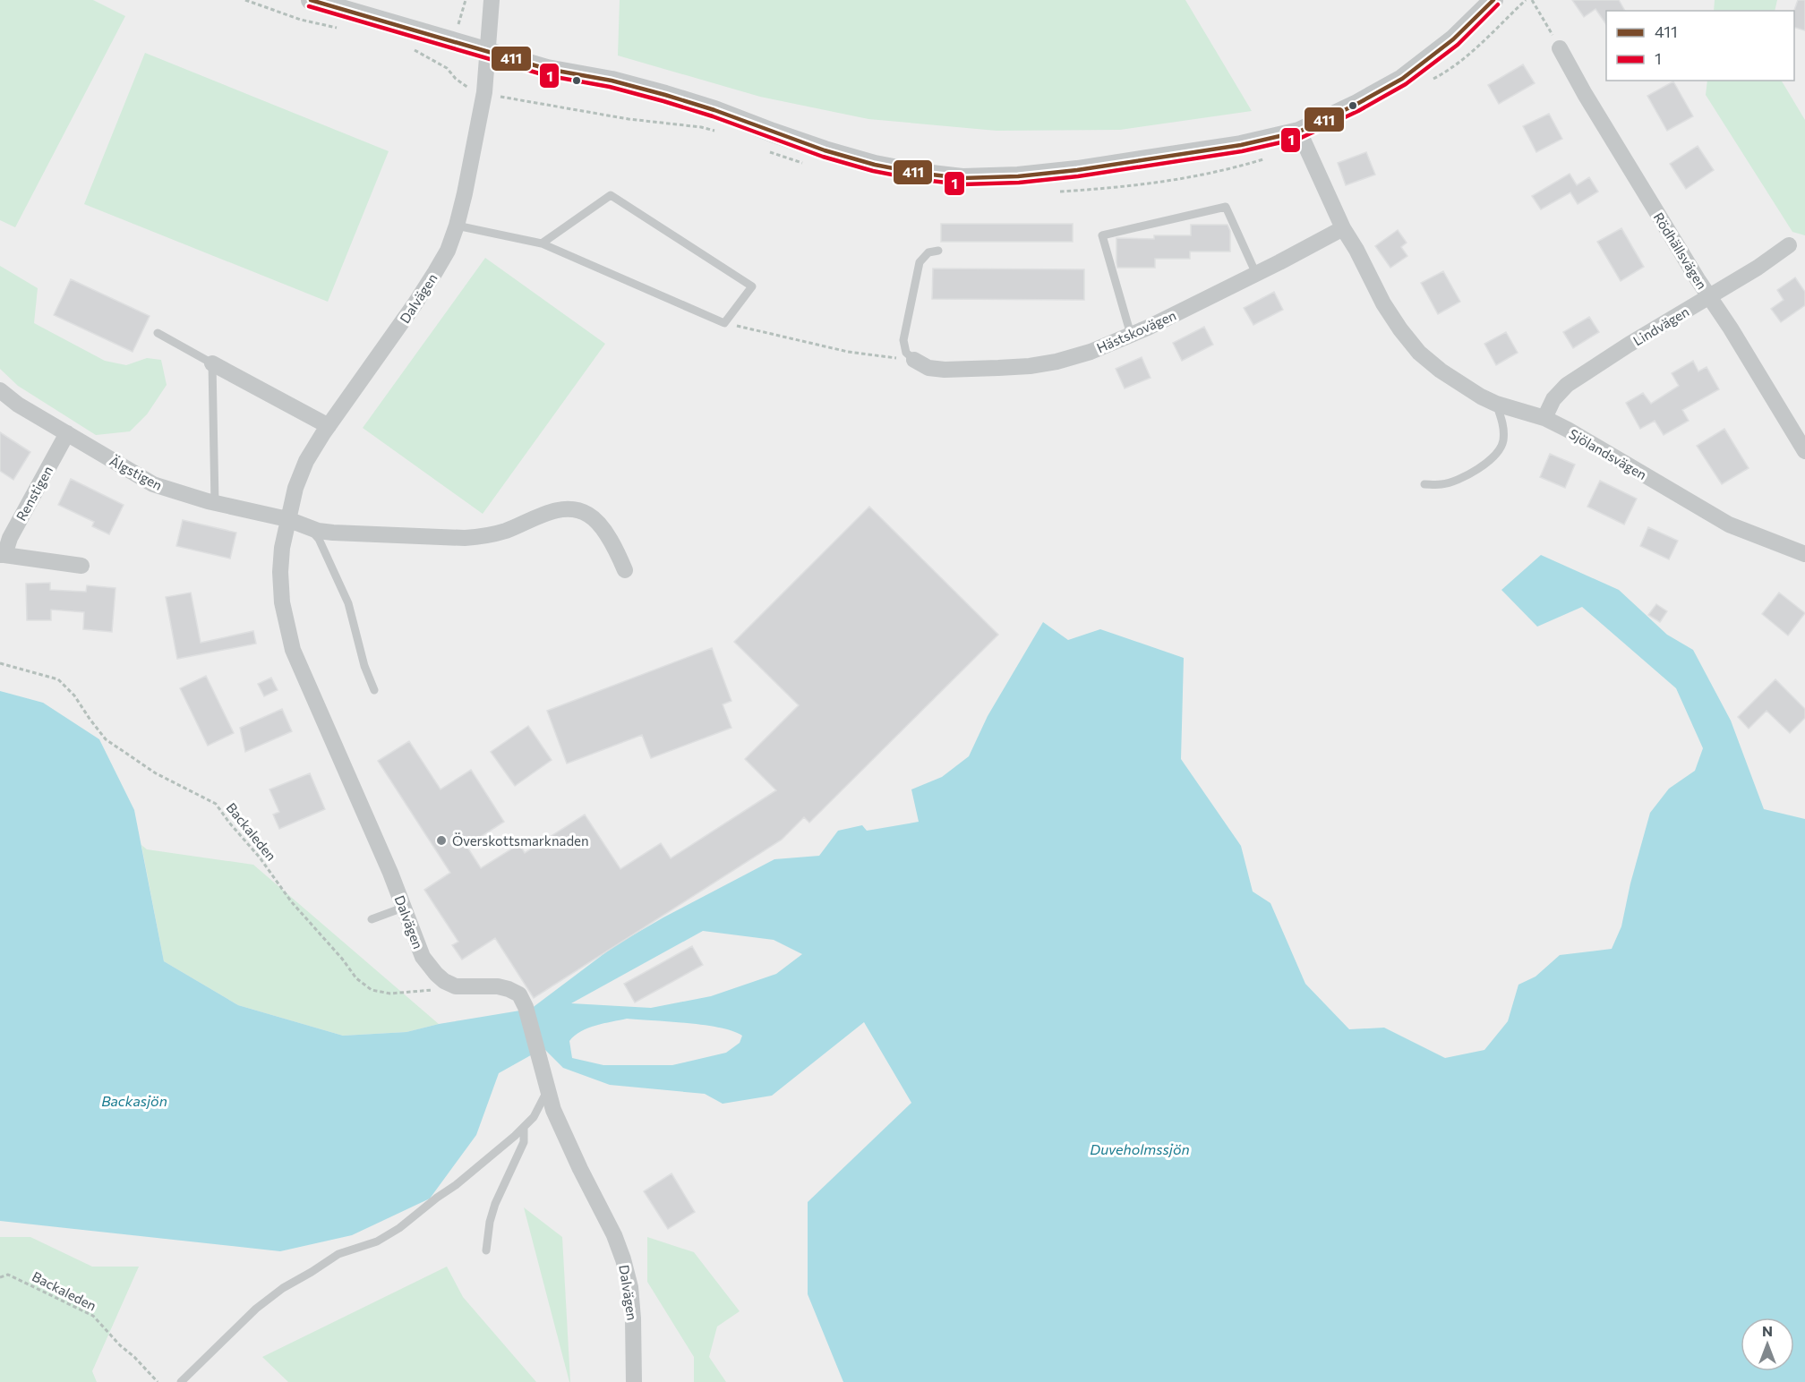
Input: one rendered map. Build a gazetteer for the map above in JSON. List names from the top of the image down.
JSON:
{
  "streets": {
    "street": [
      "Rödhällsvägen",
      "Dalvägen",
      "Lindvägen",
      "Hästskovägen",
      "Sjölandsvägen",
      "Älgstigen",
      "Renstigen"
    ],
    "path": ["Backaleden"]
  },
  "crossings": [
    ["Rödhällsvägen", "Lindvägen"],
    ["Dalvägen", "Älgstigen"],
    ["Dalvägen", "Backaleden"],
    ["Lindvägen", "Sjölandsvägen"],
    ["Hästskovägen", "Sjölandsvägen"],
    ["Älgstigen", "Renstigen"]
  ],
  "water": ["Backasjön", "Duveholmssjön"],
  "places": ["Överskottsmarknaden"],
  "lines": ["transit line 411", "transit line 1"],
  "legend": ["411", "1"],
  "north": "top"
}
